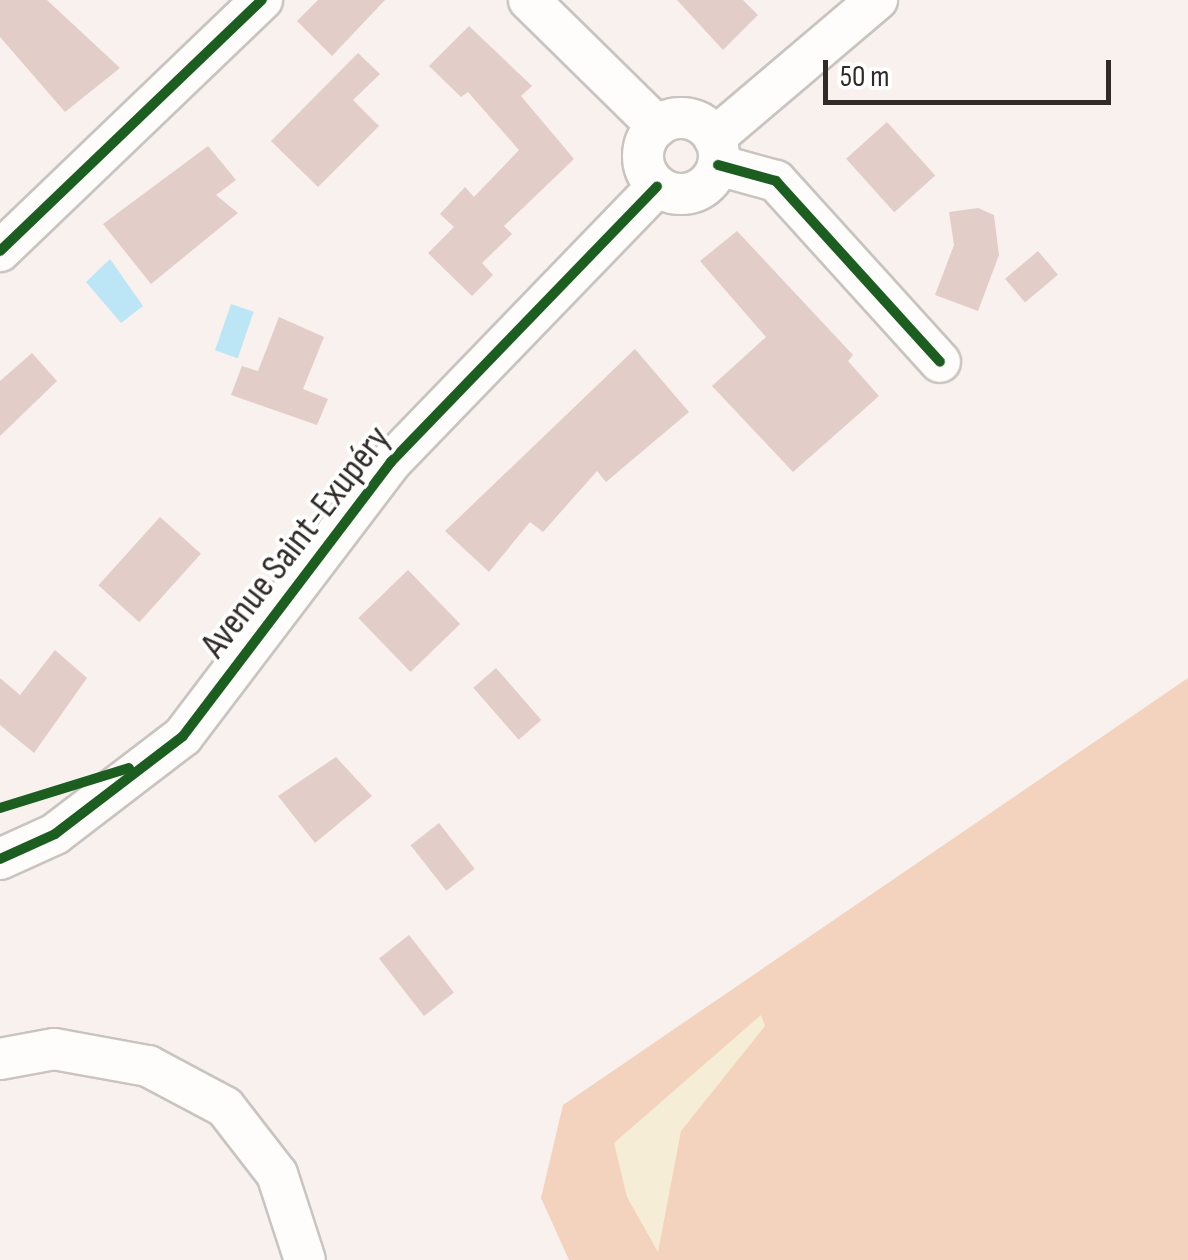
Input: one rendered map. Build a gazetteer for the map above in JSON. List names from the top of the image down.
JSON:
{
  "streets": {
    "street": ["Avenue Saint-Exupéry"]
  },
  "scale_bar": "50 m"
}
